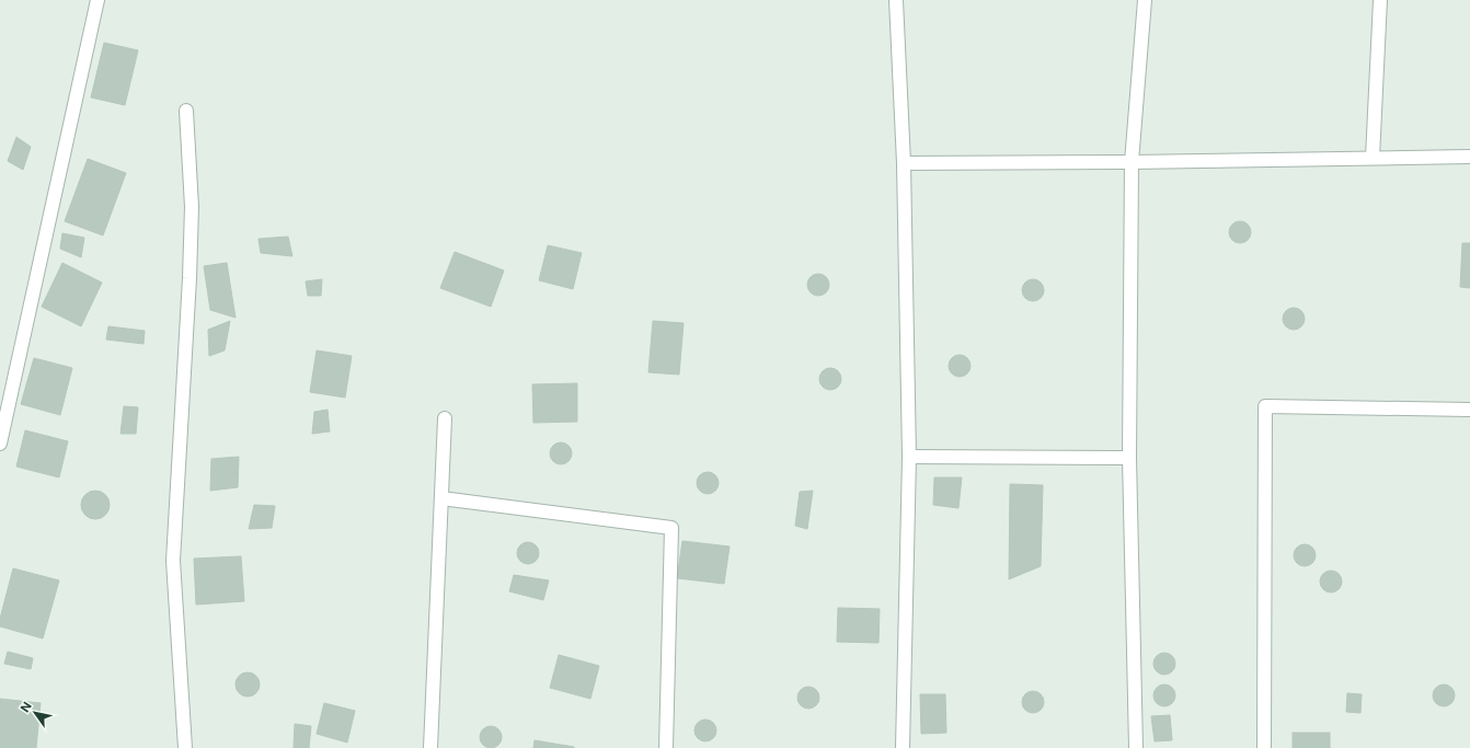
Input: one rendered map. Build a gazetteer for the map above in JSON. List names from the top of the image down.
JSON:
{
  "north": "top left"
}
